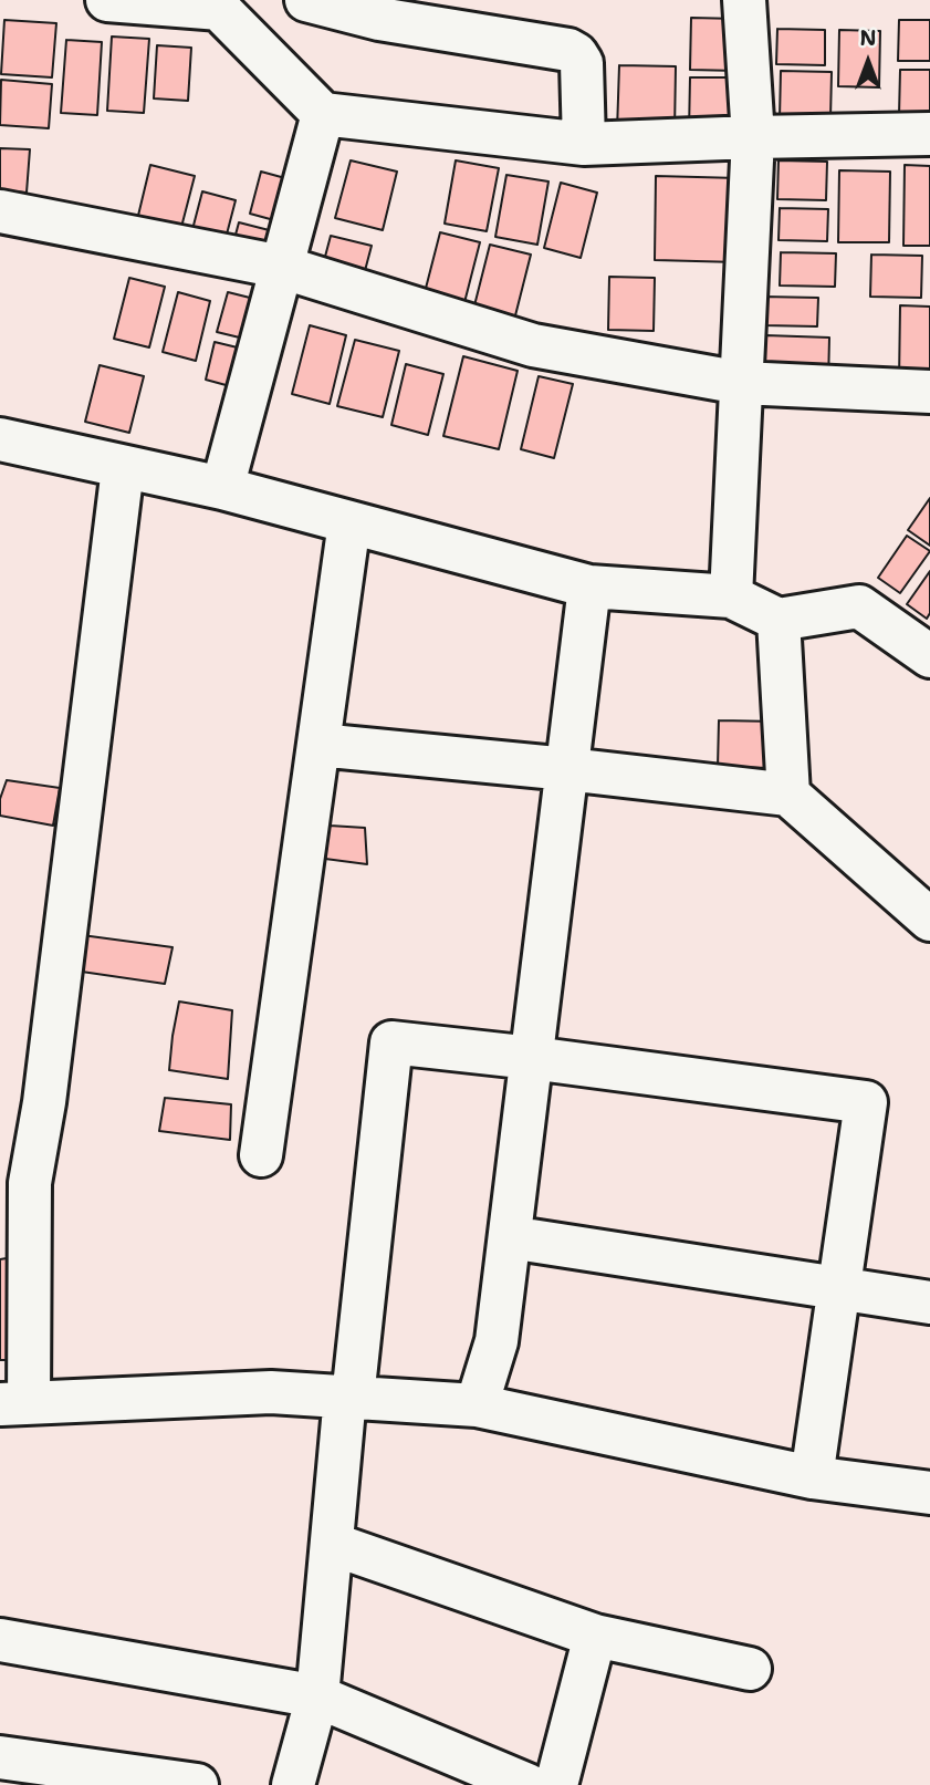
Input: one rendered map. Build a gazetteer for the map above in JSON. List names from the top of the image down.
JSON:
{
  "north": "top"
}
